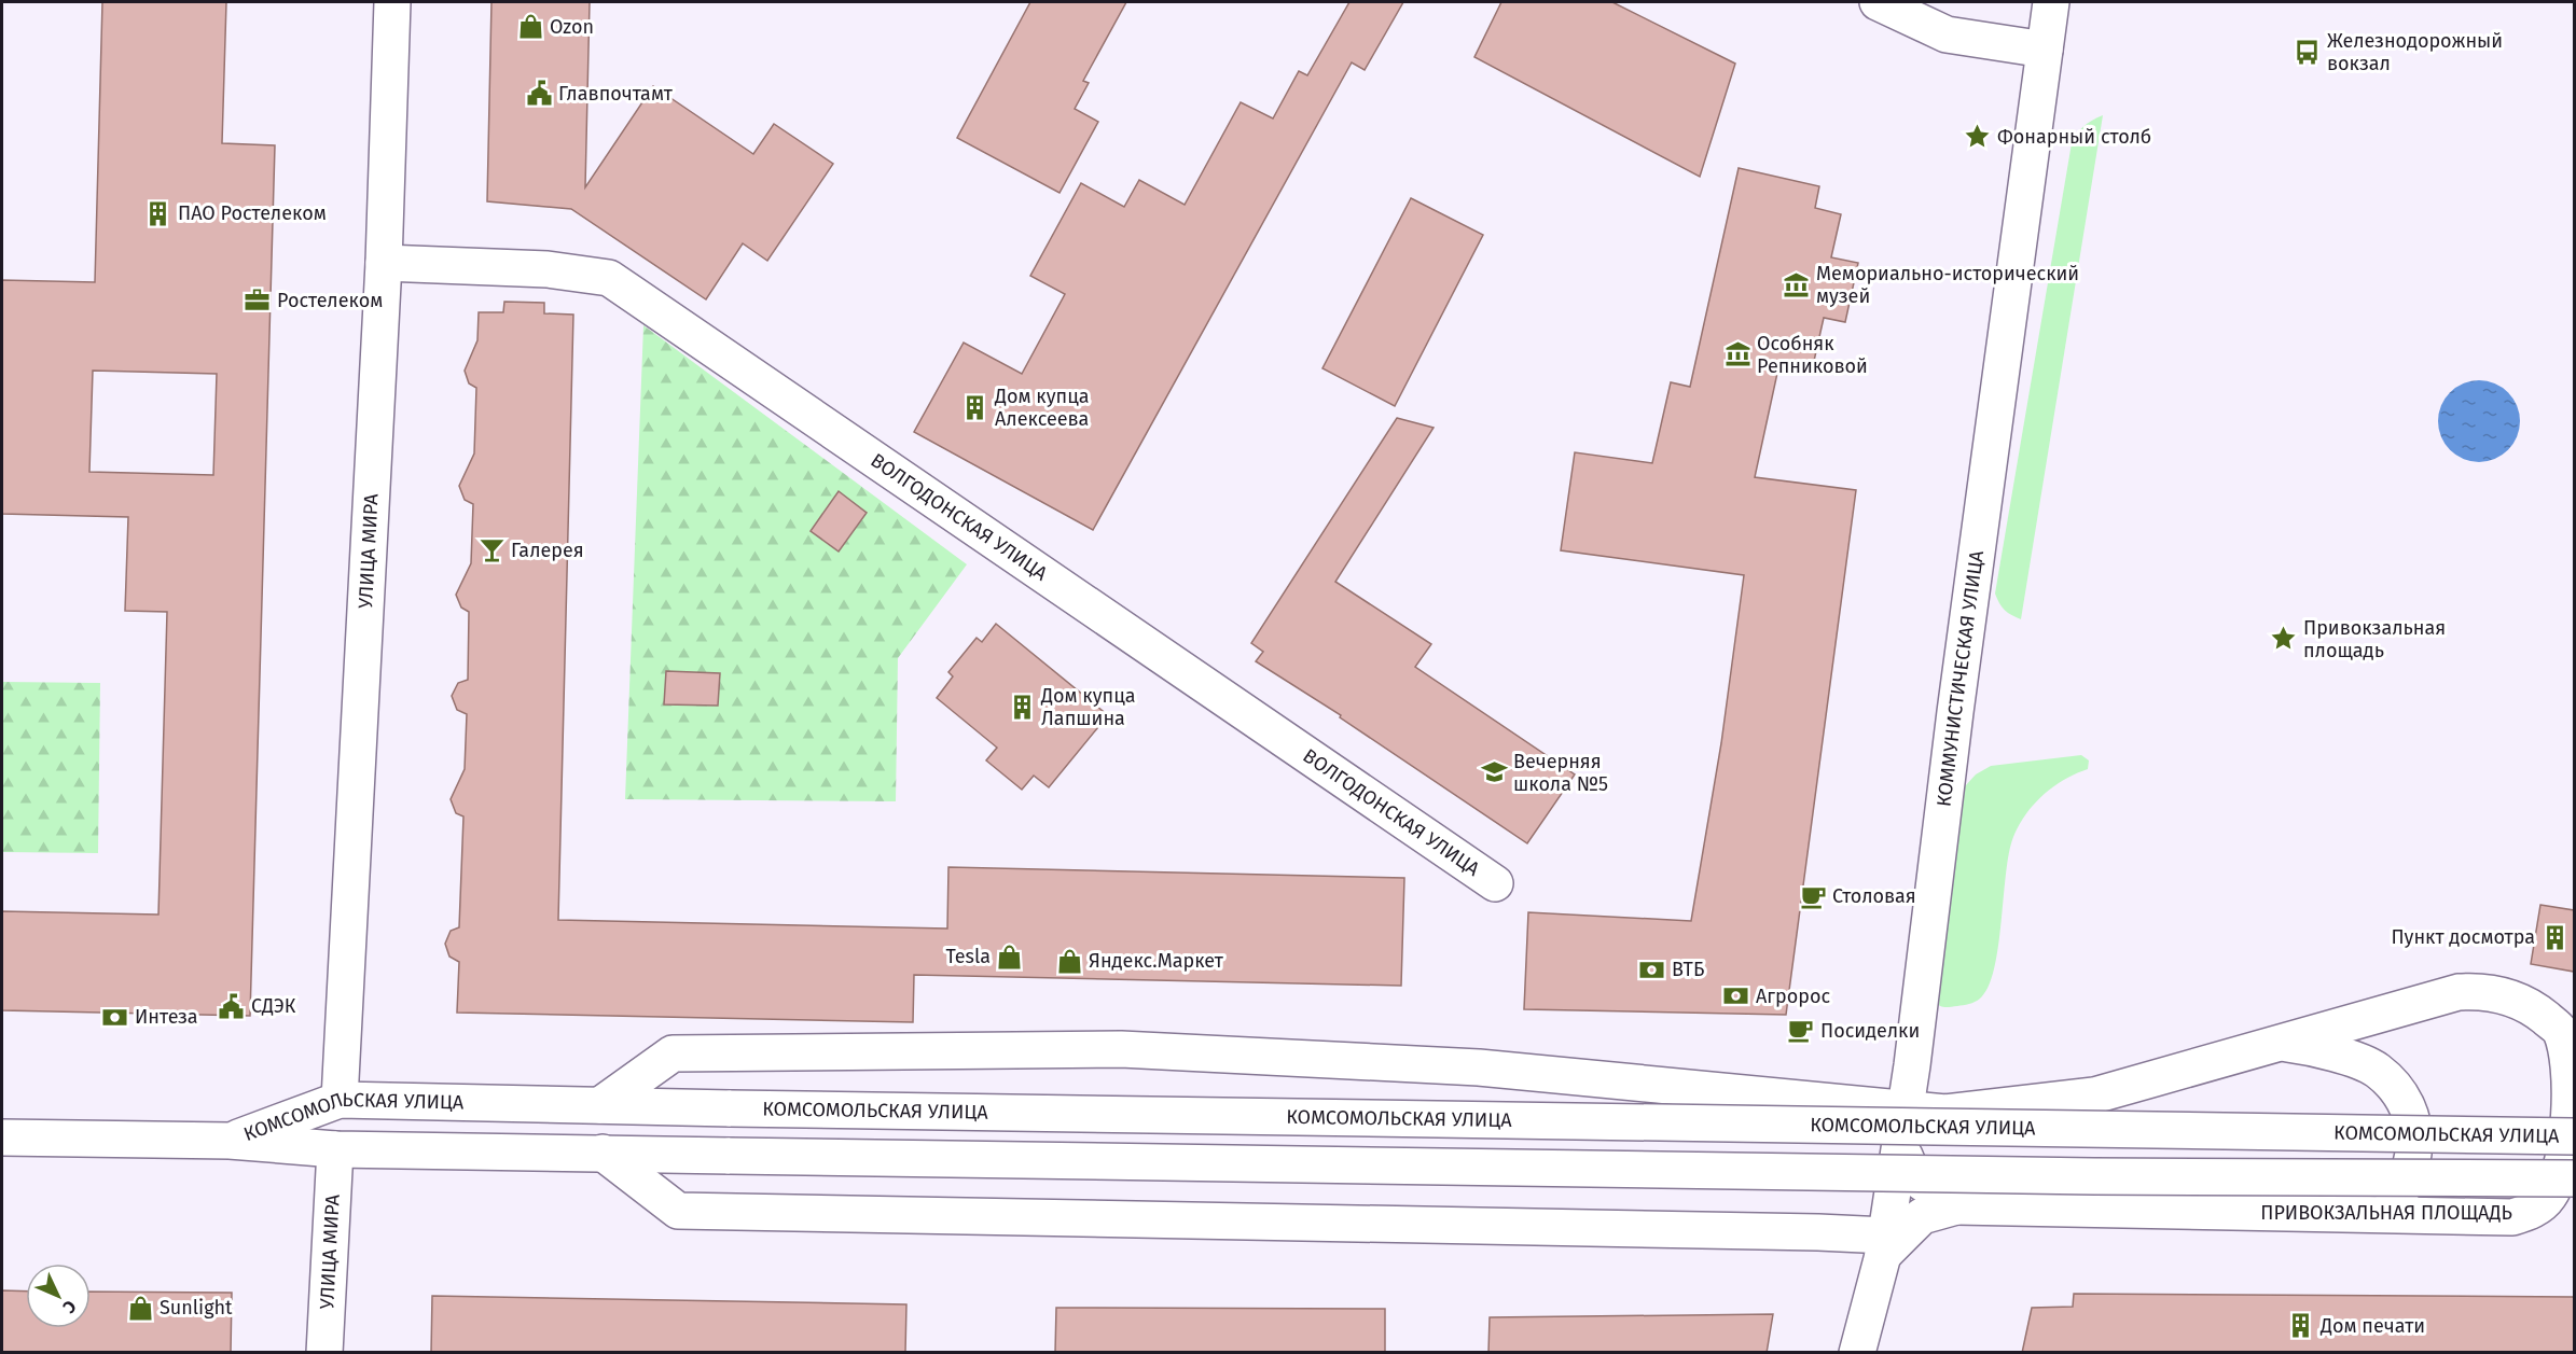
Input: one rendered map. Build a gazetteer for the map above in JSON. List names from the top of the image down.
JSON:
{
  "streets": {
    "street": [
      "ВОЛГОДОНСКАЯ УЛИЦА",
      "УЛИЦА МИРА",
      "КОММУНИСТИЧЕСКАЯ УЛИЦА",
      "КОМСОМОЛЬСКАЯ УЛИЦА",
      "ПРИВОКЗАЛЬНАЯ ПЛОЩАДЬ"
    ]
  },
  "crossings": [
    ["ВОЛГОДОНСКАЯ УЛИЦА", "УЛИЦА МИРА"],
    ["УЛИЦА МИРА", "КОМСОМОЛЬСКАЯ УЛИЦА"],
    ["КОММУНИСТИЧЕСКАЯ УЛИЦА", "ПРИВОКЗАЛЬНАЯ ПЛОЩАДЬ"],
    ["КОМСОМОЛЬСКАЯ УЛИЦА", "ПРИВОКЗАЛЬНАЯ ПЛОЩАДЬ"]
  ],
  "places": {
    "shop": [
      "Ozon",
      "Tesla",
      "Яндекс.Маркет",
      "Sunlight"
    ],
    "bus stop": ["Железнодорожный вокзал"],
    "public building": ["Главпочтамт", "СДЭК"],
    "place": ["Фонарный столб", "Привокзальная площадь"],
    "building": [
      "ПАО Ростелеком",
      "Дом купца Алексеева",
      "Дом купца Лапшина",
      "Пункт досмотра",
      "Дом печати"
    ],
    "museum": ["Мемориально-исторический музей", "Особняк Репниковой"],
    "office": ["Ростелеком"],
    "bar": ["Галерея"],
    "school or university": ["Вечерняя школа №5"],
    "cafe": ["Столовая", "Посиделки"],
    "bank": ["ВТБ", "Агророс", "Интеза"]
  },
  "north": "bottom right"
}
